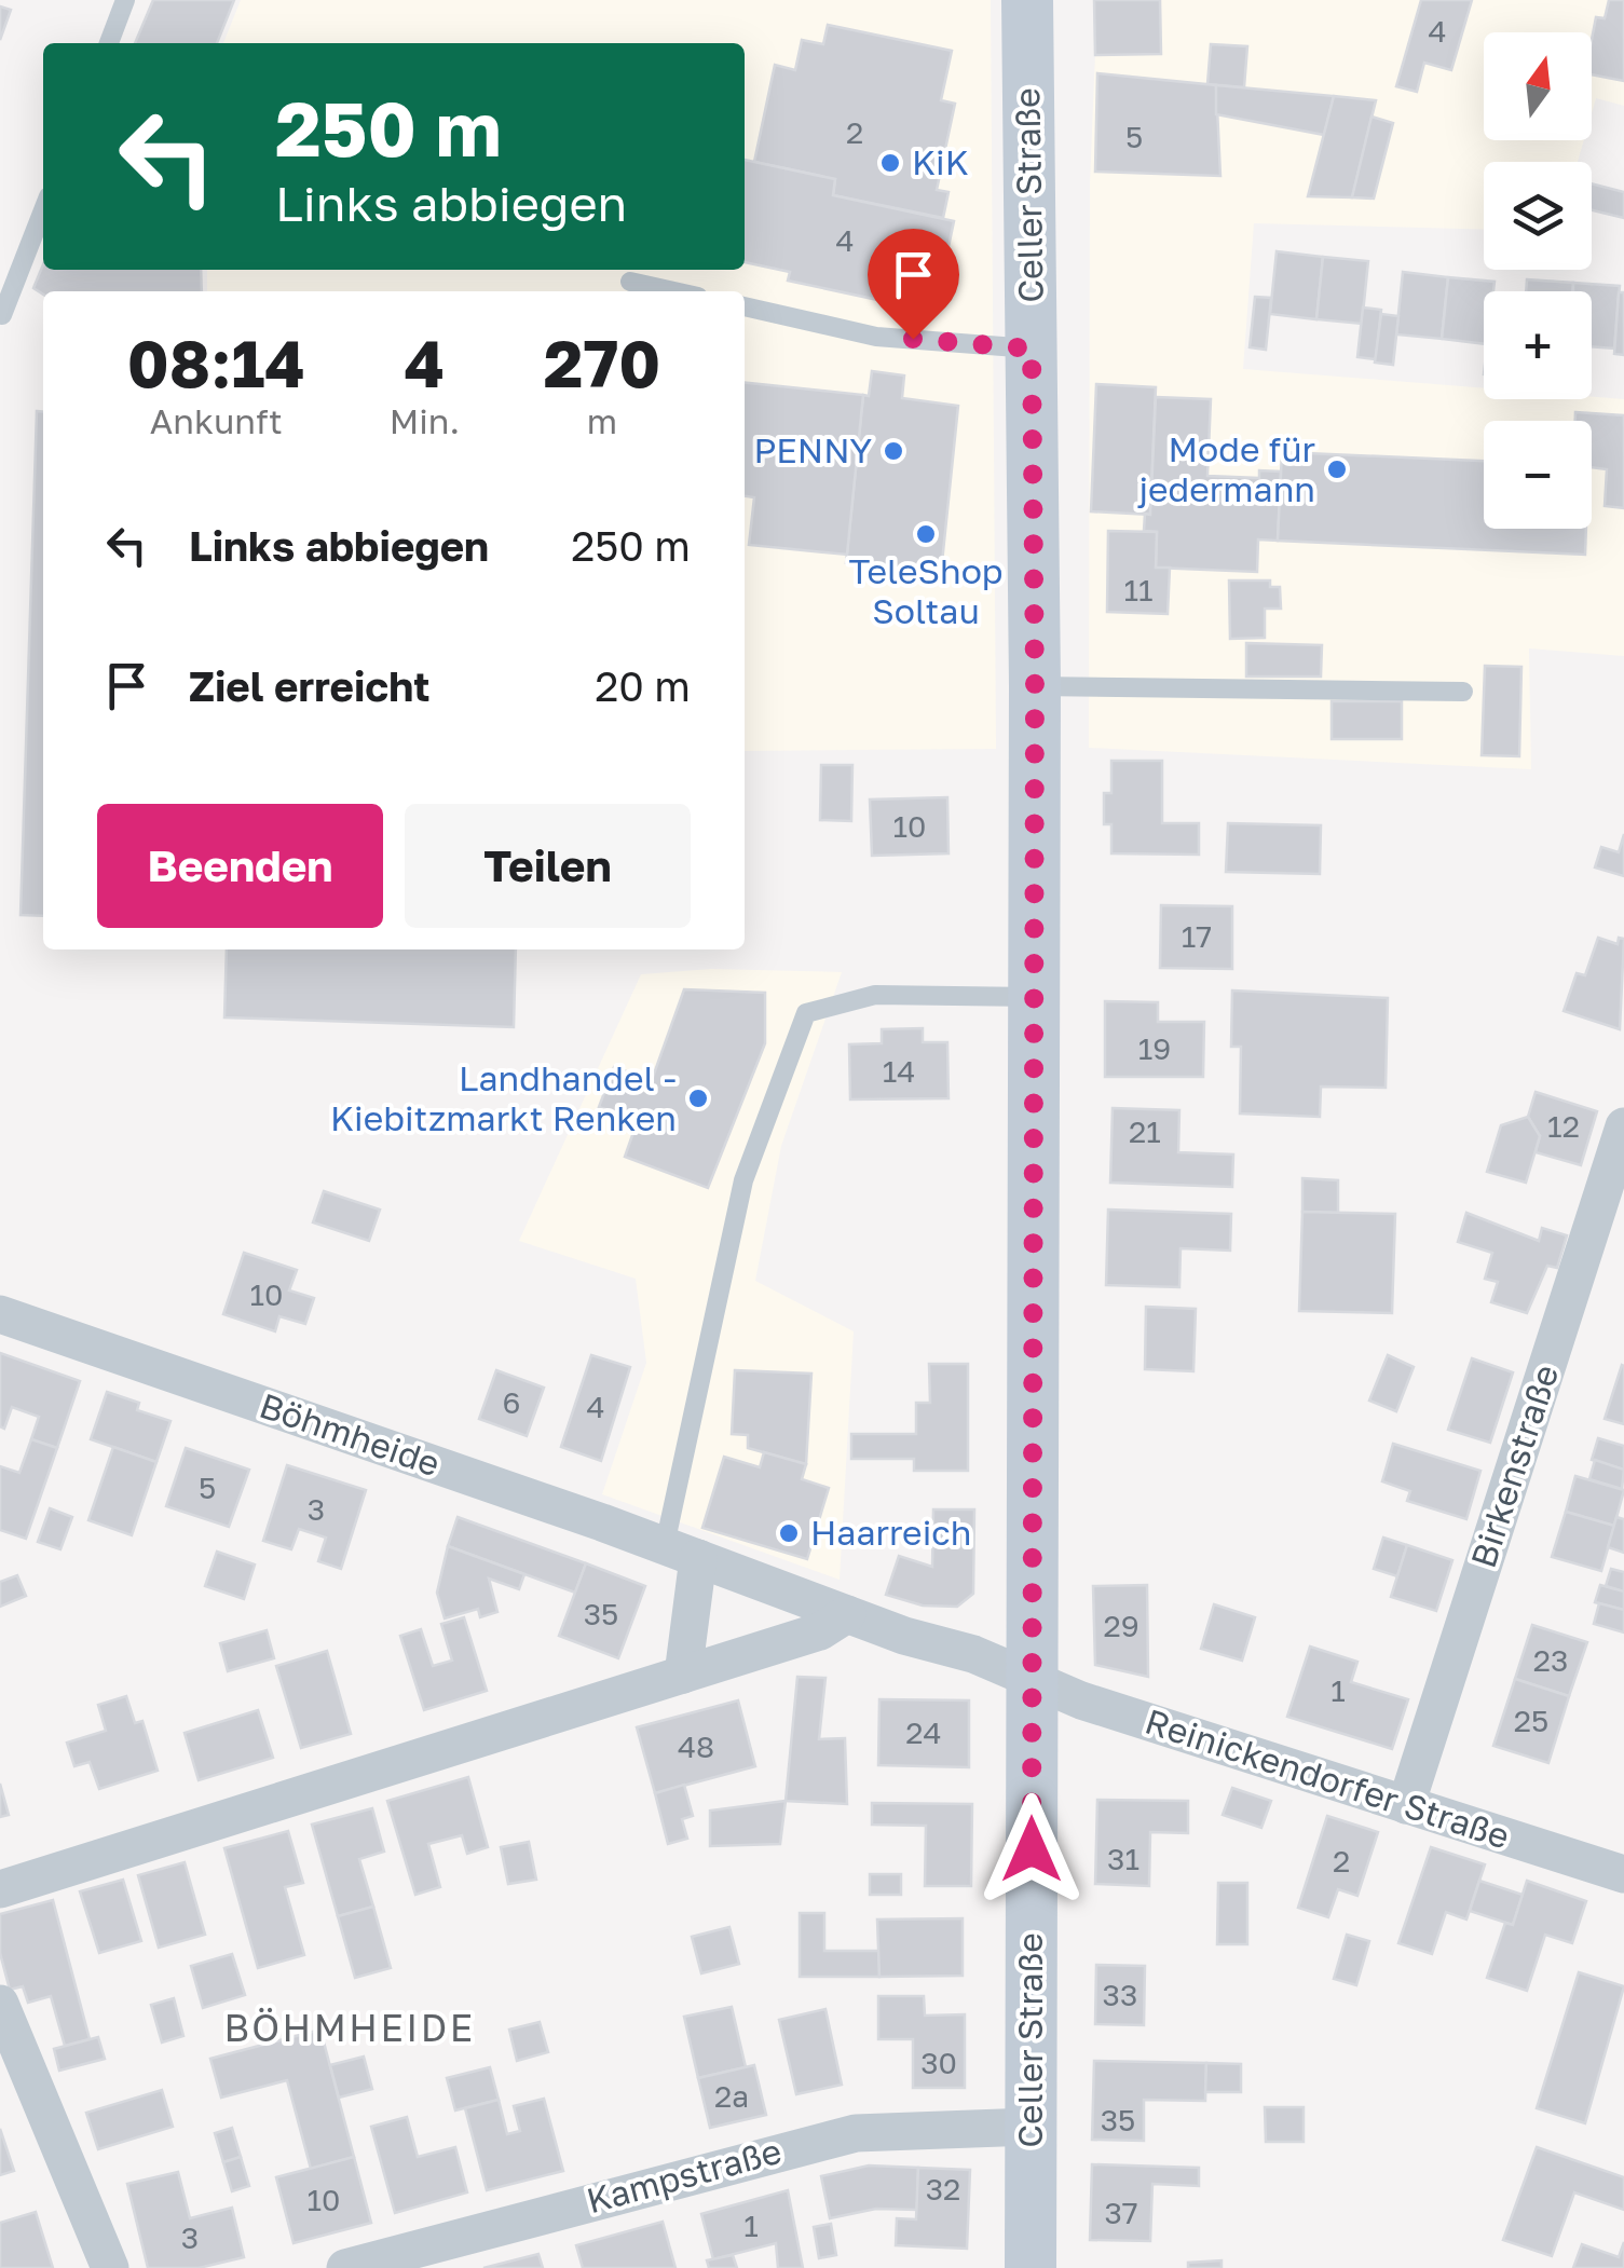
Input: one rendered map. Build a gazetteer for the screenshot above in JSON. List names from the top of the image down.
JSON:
{
  "streets": {
    "main road": ["Celler Straße"],
    "street": [
      "Böhmheide",
      "Birkenstraße",
      "Reinickendorfer Straße",
      "Kampstraße"
    ]
  },
  "crossings": [
    ["Celler Straße", "Böhmheide"],
    ["Celler Straße", "Reinickendorfer Straße"],
    ["Celler Straße", "Kampstraße"],
    ["Böhmheide", "Reinickendorfer Straße"],
    ["Birkenstraße", "Reinickendorfer Straße"]
  ],
  "districts": ["BÖHMHEIDE"],
  "places": [
    "KiK",
    "PENNY",
    "Mode für jedermann",
    "TeleShop Soltau",
    "Landhandel - Kiebitzmarkt Renken",
    "Haarreich"
  ],
  "house_numbers": [
    "4",
    "2",
    "5",
    "4",
    "11",
    "10",
    "17",
    "19",
    "14",
    "12",
    "21",
    "10",
    "6",
    "4",
    "5",
    "3",
    "35",
    "29",
    "23",
    "1",
    "25",
    "24",
    "48",
    "31",
    "2",
    "33",
    "30",
    "2a",
    "35",
    "32",
    "10",
    "37",
    "1",
    "3"
  ],
  "north": "top",
  "page": {
    "map_buttons": ["+", "−"],
    "turn": ["250 m", "Links abbiegen"],
    "eta": [
      "08:14",
      "Ankunft",
      "4",
      "Min.",
      "270",
      "m"
    ],
    "list": [
      {
        "name": "Links abbiegen",
        "value": "250 m"
      },
      {
        "name": "Ziel erreicht",
        "value": "20 m"
      }
    ],
    "buttons": ["Beenden", "Teilen"]
  }
}
